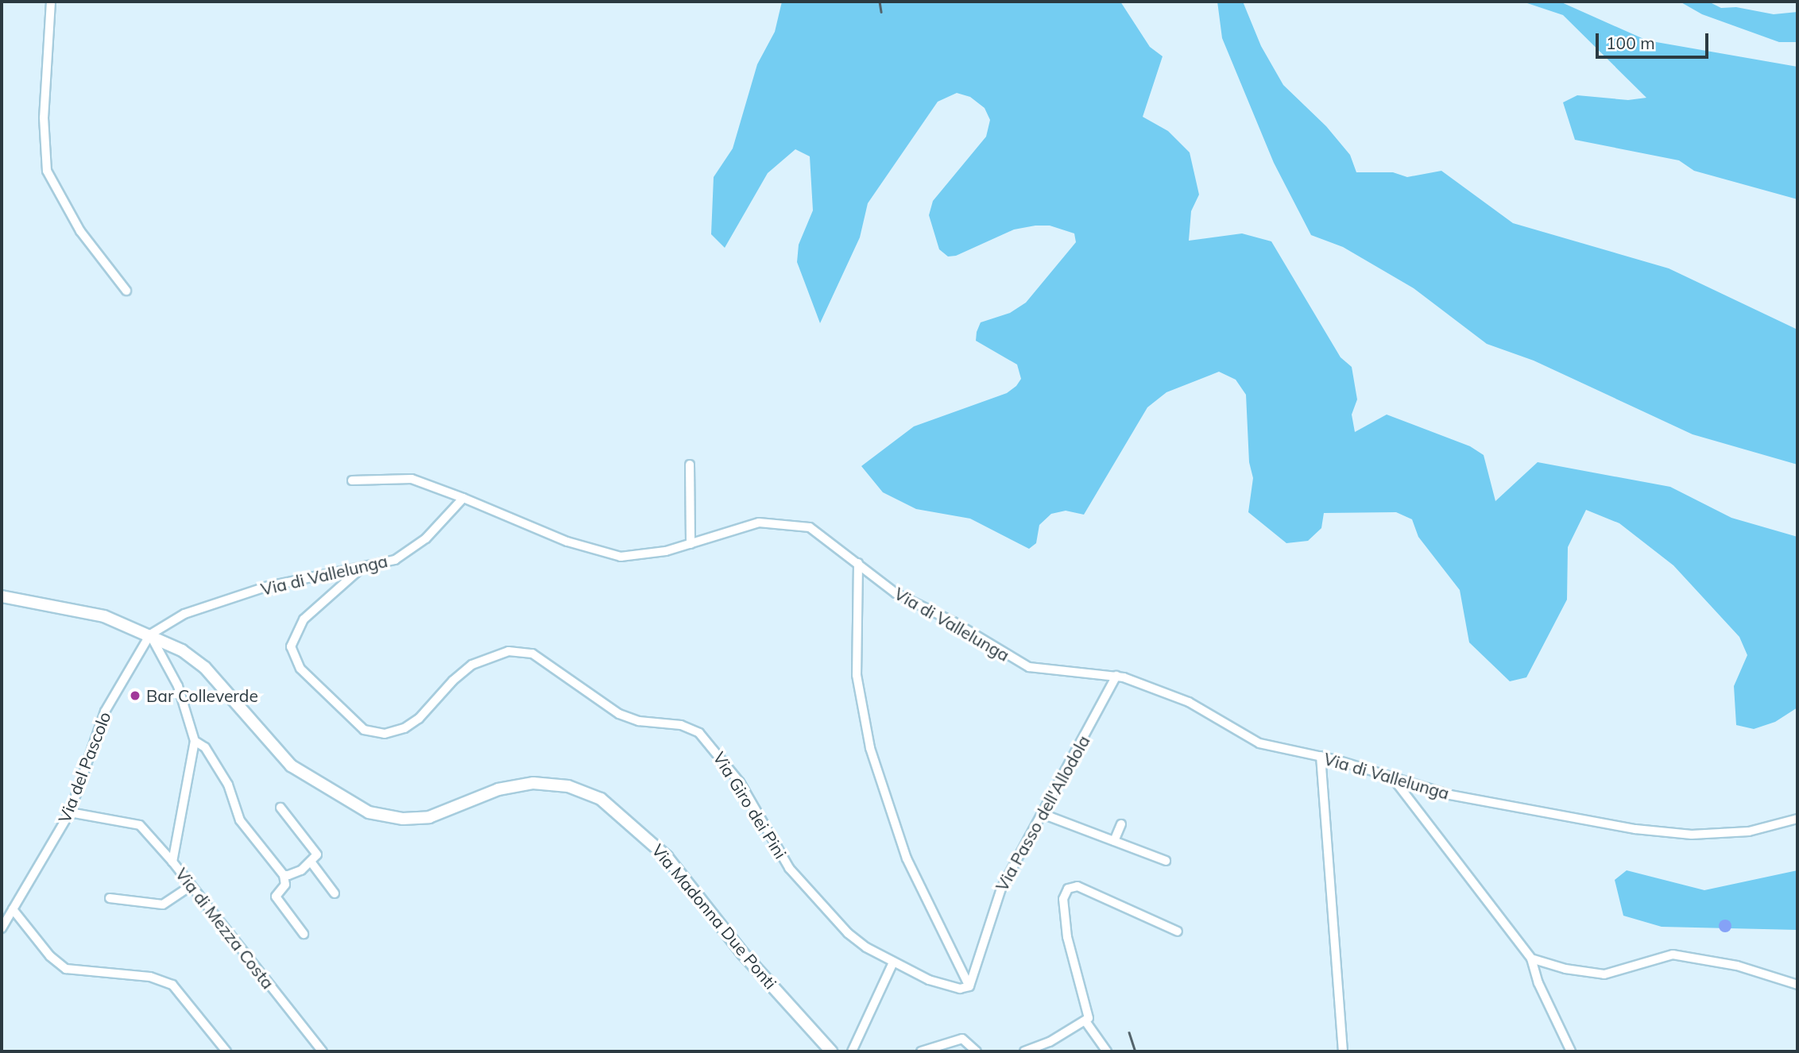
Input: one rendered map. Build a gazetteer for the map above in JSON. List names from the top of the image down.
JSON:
{
  "streets": {
    "main road": ["Via Madonna Due Ponti"],
    "street": [
      "Via di Vallelunga",
      "Via del Pascolo",
      "Via Giro dei Pini",
      "Via Passo dell'Allodola",
      "Via di Mezza Costa"
    ]
  },
  "crossings": [
    ["Via di Vallelunga", "Via del Pascolo"],
    ["Via di Vallelunga", "Via Giro dei Pini"],
    ["Via di Vallelunga", "Via Passo dell'Allodola"],
    ["Via di Vallelunga", "Via Madonna Due Ponti"],
    ["Via di Vallelunga", "Via di Mezza Costa"],
    ["Via del Pascolo", "Via Madonna Due Ponti"],
    ["Via del Pascolo", "Via di Mezza Costa"],
    ["Via Giro dei Pini", "Via Passo dell'Allodola"],
    ["Via Madonna Due Ponti", "Via di Mezza Costa"]
  ],
  "places": ["Bar Colleverde"],
  "scale_bar": "100 m"
}
